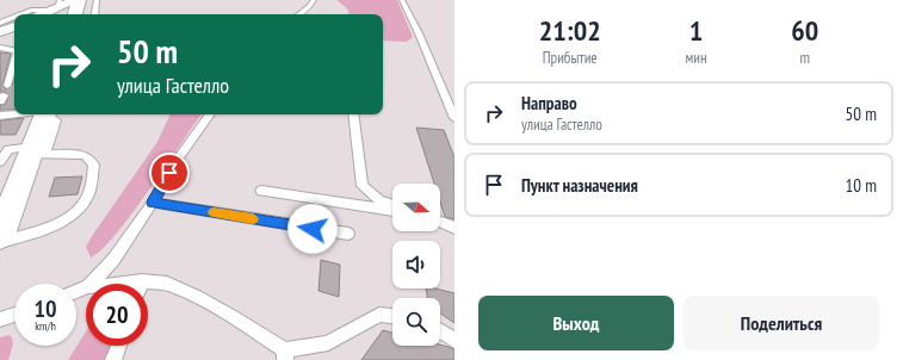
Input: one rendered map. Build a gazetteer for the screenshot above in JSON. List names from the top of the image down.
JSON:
{
  "north": "right",
  "page": {
    "eta": [
      "21:02",
      "Прибытие",
      "1",
      "мин",
      "60",
      "m"
    ],
    "turn": ["50 m", "улица Гастелло"],
    "list": [
      {
        "name": "Направо",
        "note": "улица Гастелло",
        "value": "50 m"
      },
      {
        "name": "Пункт назначения",
        "value": "10 m"
      }
    ],
    "speed": "10 km/h",
    "limit": "20",
    "buttons": ["Выход", "Поделиться"]
  }
}
